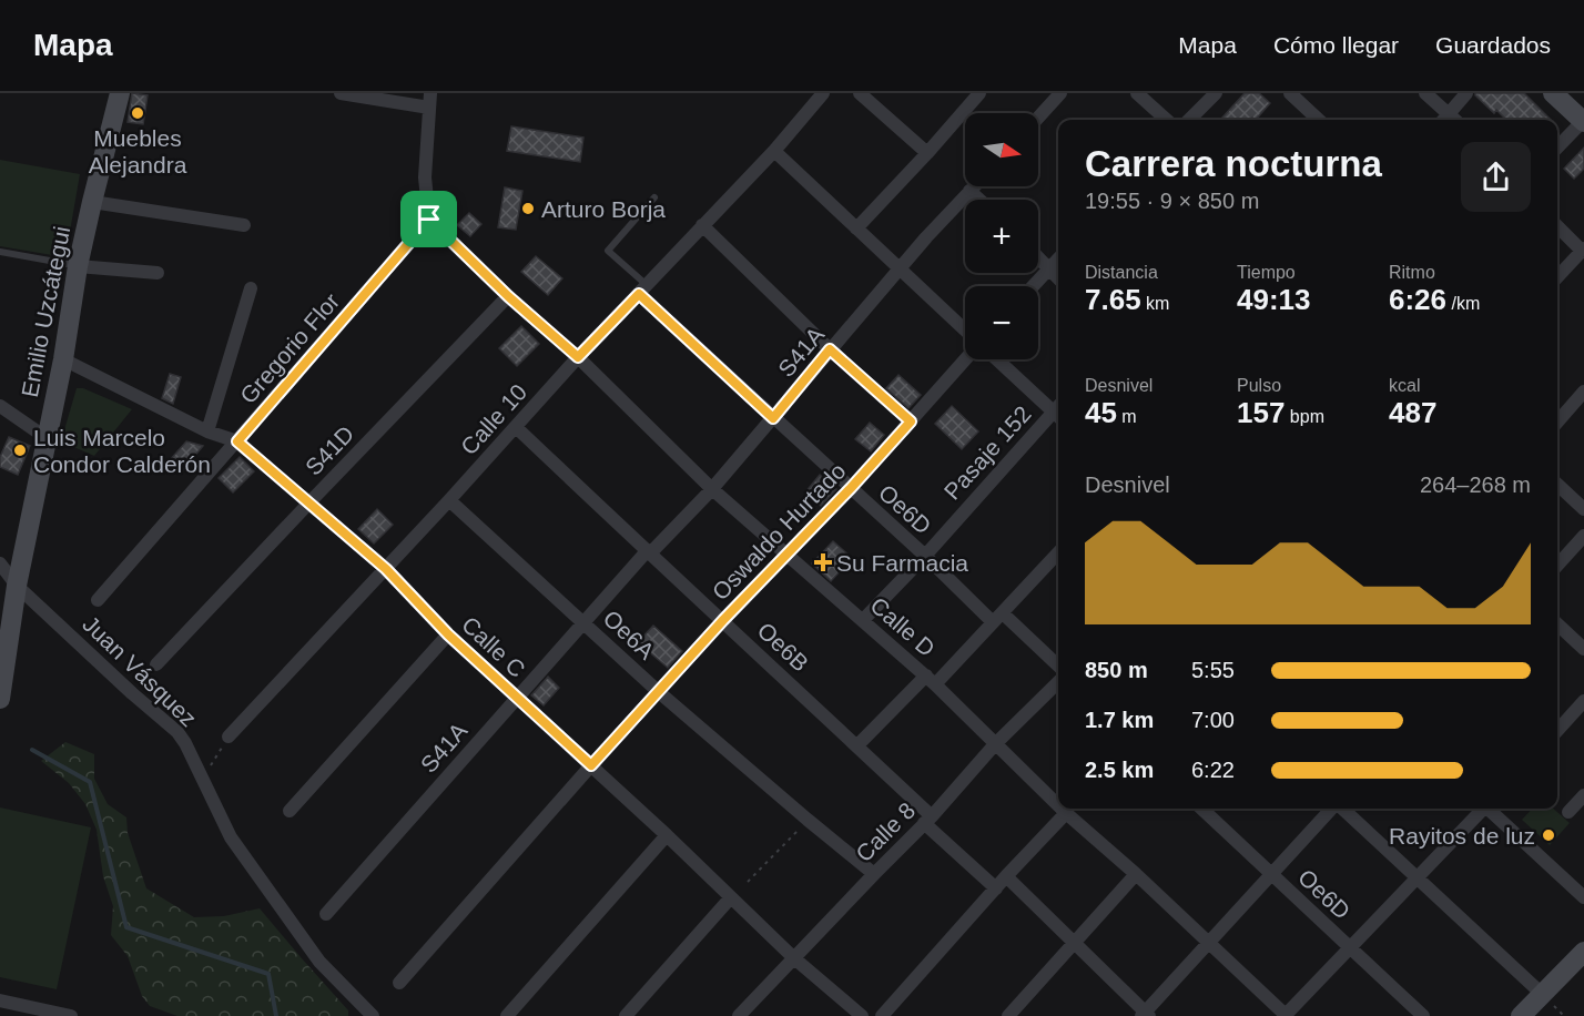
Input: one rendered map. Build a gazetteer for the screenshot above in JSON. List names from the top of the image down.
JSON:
{
  "streets": {
    "street": [
      "Emilio Uzcátegui",
      "Gregorio Flor",
      "S41A",
      "Calle 10",
      "S41D",
      "Pasaje 152",
      "Oe6D",
      "Oswaldo Hurtado",
      "Calle D",
      "Oe6A",
      "Calle C",
      "Oe6B",
      "Juan Vásquez",
      "Calle 8"
    ]
  },
  "crossings": [
    ["Emilio Uzcátegui", "Calle C"],
    ["Emilio Uzcátegui", "Juan Vásquez"],
    ["Gregorio Flor", "Calle D"],
    ["Gregorio Flor", "Calle C"],
    ["S41A", "Oe6D"],
    ["S41A", "Calle D"],
    ["S41A", "Oe6A"],
    ["S41A", "Calle C"],
    ["S41A", "Oe6B"],
    ["Calle 10", "Oe6D"],
    ["Calle 10", "Calle D"],
    ["Calle 10", "Oe6A"],
    ["Calle 10", "Calle C"],
    ["Calle 10", "Oe6B"],
    ["S41D", "Calle D"],
    ["S41D", "Calle C"],
    ["Pasaje 152", "Oe6D"],
    ["Pasaje 152", "Calle D"],
    ["Oe6D", "Oswaldo Hurtado"],
    ["Oswaldo Hurtado", "Calle D"],
    ["Oswaldo Hurtado", "Oe6A"],
    ["Oswaldo Hurtado", "Calle C"],
    ["Oswaldo Hurtado", "Oe6B"],
    ["Calle D", "Calle 8"],
    ["Oe6A", "Calle 8"],
    ["Calle C", "Calle 8"],
    ["Oe6B", "Calle 8"]
  ],
  "places": {
    "other": [
      "Muebles Alejandra",
      "Arturo Borja",
      "Luis Marcelo Condor Calderón",
      "Rayitos de luz"
    ],
    "health": ["Su Farmacia"]
  },
  "north": "right",
  "page": {
    "header": "Mapa",
    "nav": ["Mapa", "Cómo llegar", "Guardados"],
    "map_buttons": ["+", "−"],
    "heading": ["Carrera nocturna", "19:55 · 9 × 850 m"],
    "stats": [
      ["Distancia", "7.65 km"],
      ["Tiempo", "49:13"],
      ["Ritmo", "6:26 /km"],
      ["Desnivel", "45 m"],
      ["Pulso", "157 bpm"],
      ["kcal", "487"]
    ],
    "chart": ["Desnivel", "264–268 m"],
    "list": [
      {
        "name": "850 m",
        "note": "5:55"
      },
      {
        "name": "1.7 km",
        "note": "7:00"
      },
      {
        "name": "2.5 km",
        "note": "6:22"
      }
    ]
  }
}
